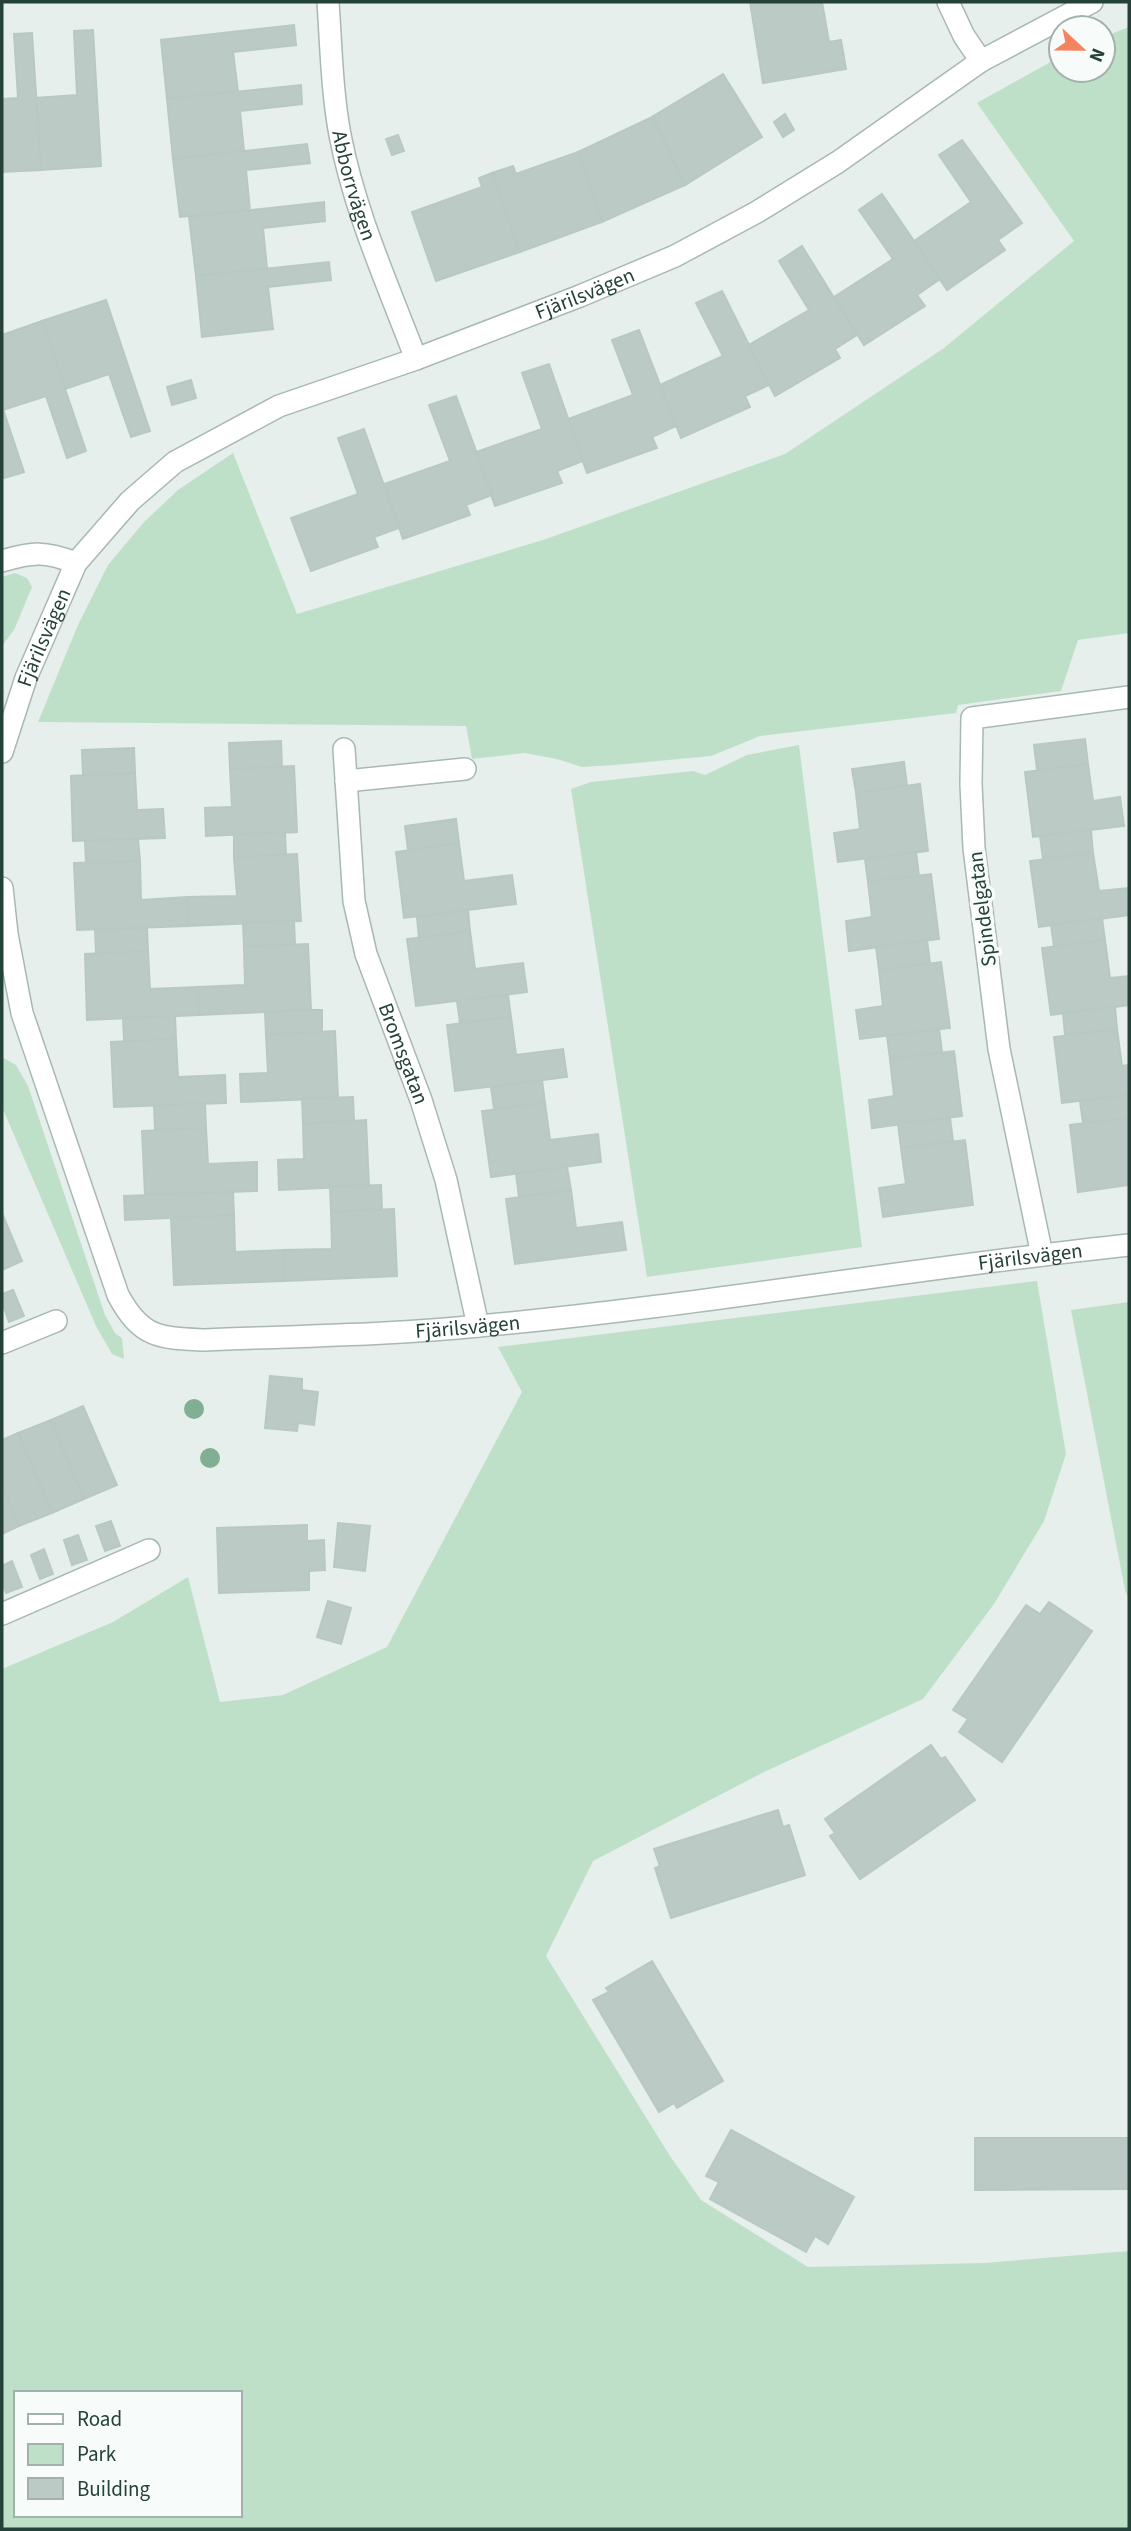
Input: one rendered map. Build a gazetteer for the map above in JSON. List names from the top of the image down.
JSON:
{
  "streets": {
    "street": [
      "Abborrvägen",
      "Fjärilsvägen",
      "Spindelgatan",
      "Bromsgatan"
    ]
  },
  "crossings": [
    ["Abborrvägen", "Fjärilsvägen"],
    ["Fjärilsvägen", "Spindelgatan"],
    ["Fjärilsvägen", "Bromsgatan"]
  ],
  "legend": ["Road", "Park", "Building"],
  "north": "right"
}
